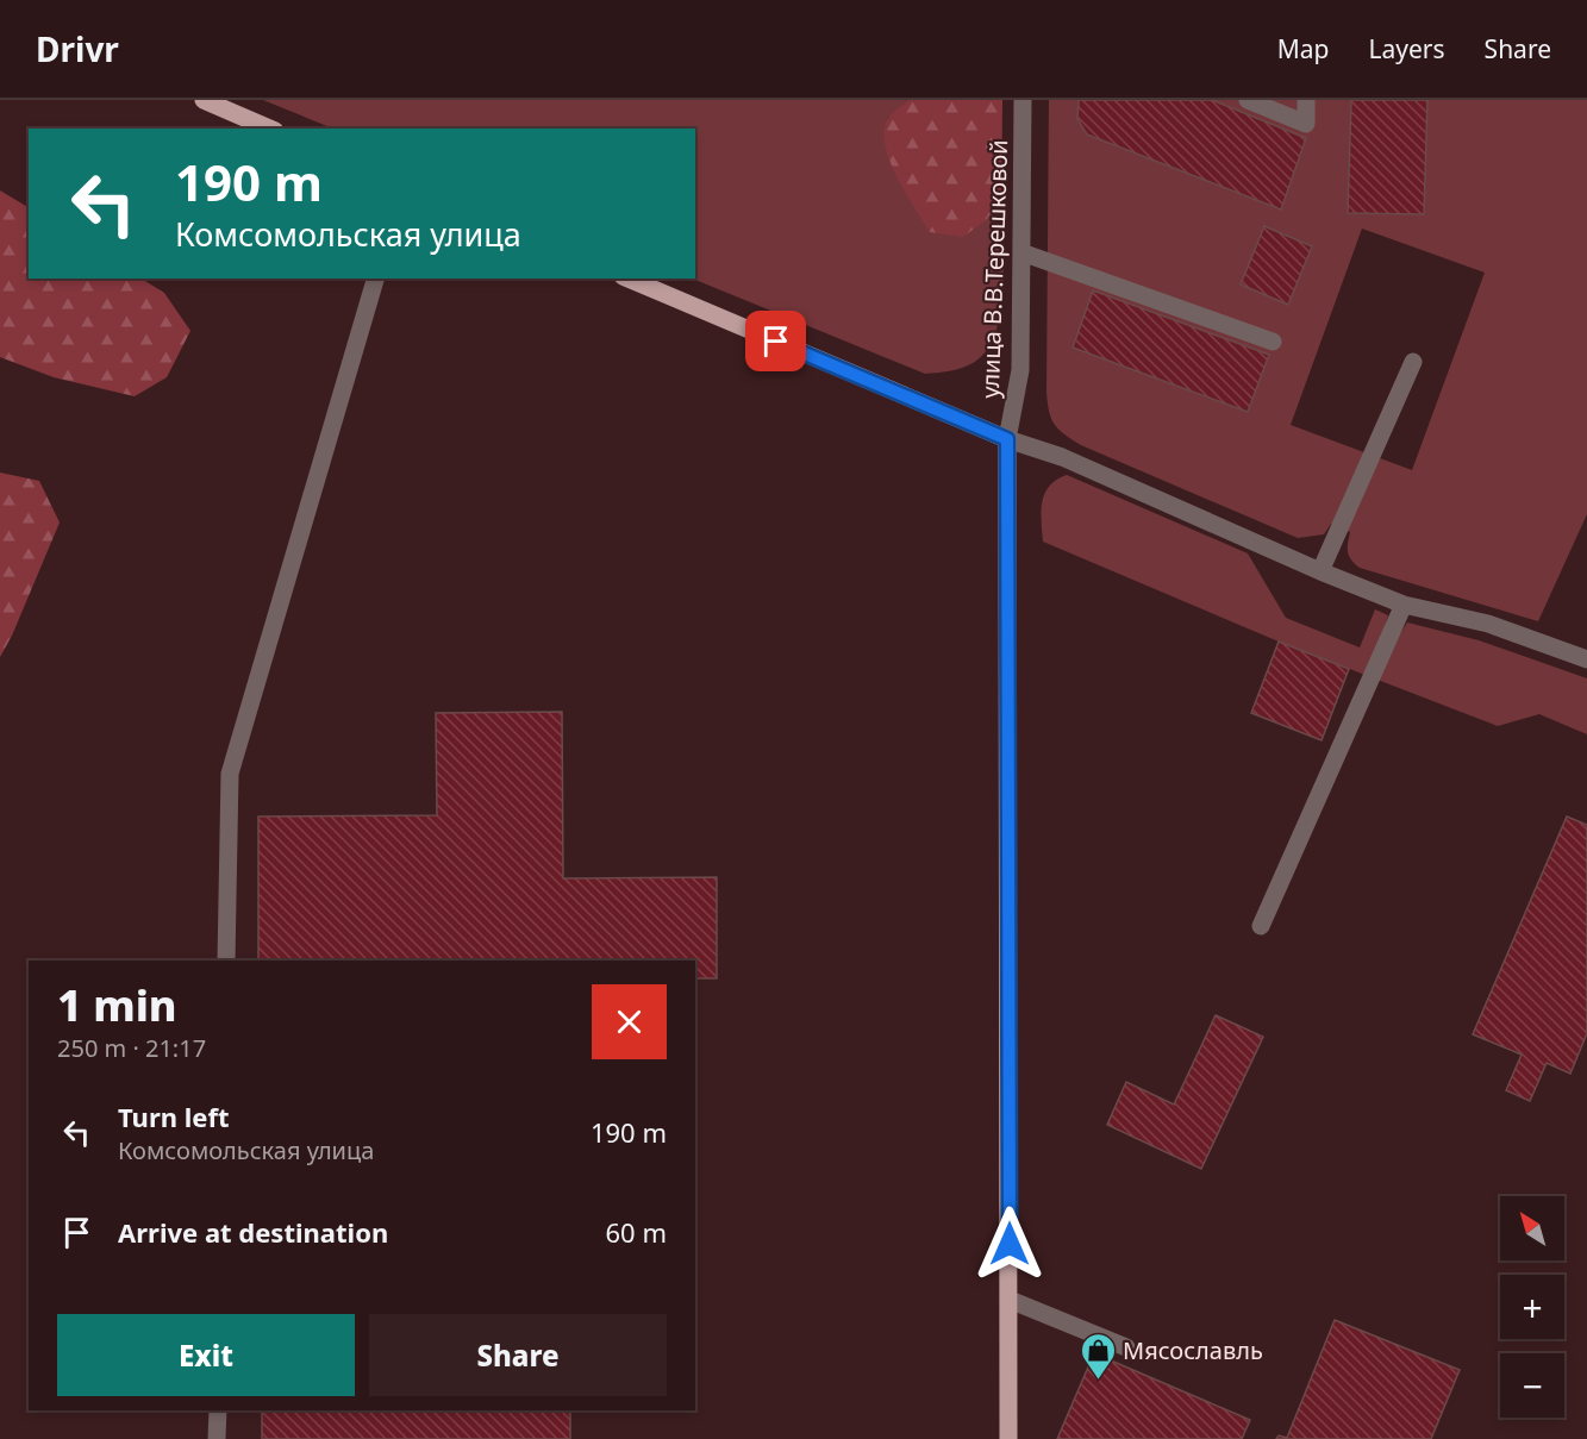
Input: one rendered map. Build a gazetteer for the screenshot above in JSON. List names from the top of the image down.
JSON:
{
  "streets": {
    "street": ["улица В.В.Терешковой"]
  },
  "places": {
    "shop": ["Мясославль"]
  },
  "north": "top left",
  "page": {
    "header": "Drivr",
    "nav": ["Map", "Layers", "Share"],
    "turn": ["190 m", "Комсомольская улица"],
    "heading": ["1 min", "250 m · 21:17"],
    "list": [
      {
        "name": "Turn left",
        "note": "Комсомольская улица",
        "value": "190 m"
      },
      {
        "name": "Arrive at destination",
        "value": "60 m"
      }
    ],
    "map_buttons": ["+", "−"],
    "buttons": ["Exit", "Share"]
  }
}
